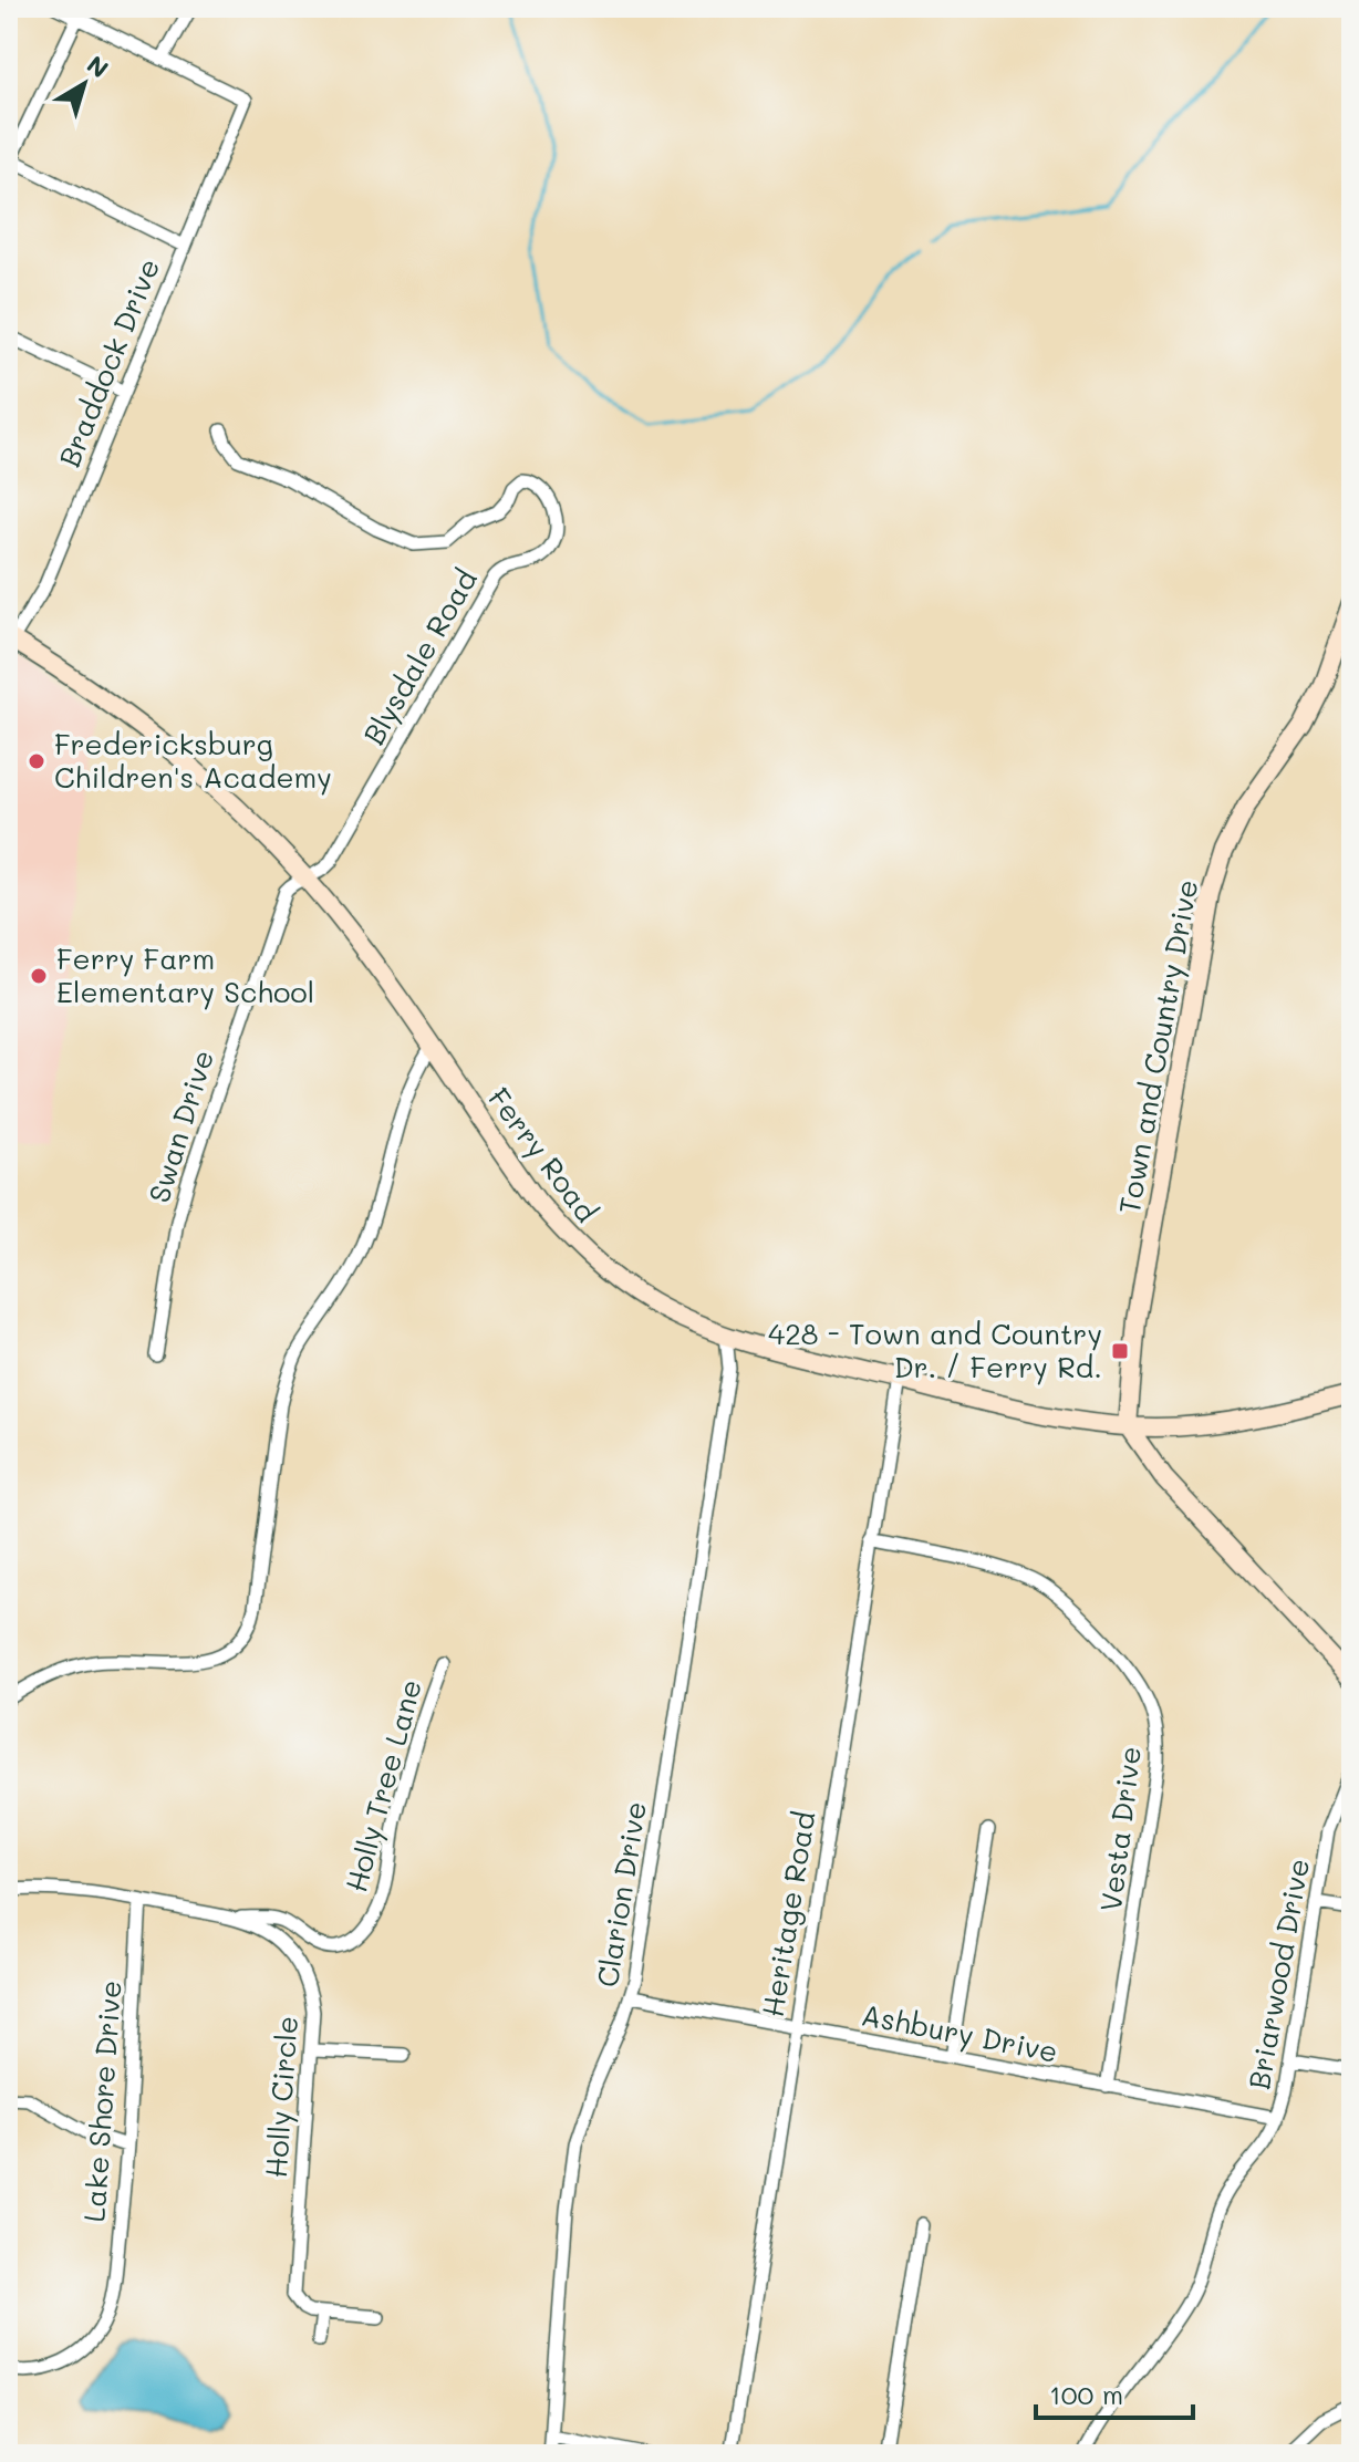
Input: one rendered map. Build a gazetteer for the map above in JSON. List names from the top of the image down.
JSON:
{
  "streets": {
    "main road": ["Town and Country Drive", "Ferry Road"],
    "street": [
      "Braddock Drive",
      "Blysdale Road",
      "Swan Drive",
      "Holly Tree Lane",
      "Vesta Drive",
      "Clarion Drive",
      "Heritage Road",
      "Briarwood Drive",
      "Ashbury Drive",
      "Holly Circle",
      "Lake Shore Drive"
    ]
  },
  "crossings": [
    ["Braddock Drive", "Ferry Road"],
    ["Blysdale Road", "Swan Drive"],
    ["Blysdale Road", "Ferry Road"],
    ["Town and Country Drive", "Ferry Road"],
    ["Swan Drive", "Ferry Road"],
    ["Ferry Road", "Clarion Drive"],
    ["Ferry Road", "Heritage Road"],
    ["Holly Tree Lane", "Holly Circle"],
    ["Vesta Drive", "Heritage Road"],
    ["Vesta Drive", "Ashbury Drive"],
    ["Clarion Drive", "Ashbury Drive"],
    ["Heritage Road", "Ashbury Drive"],
    ["Briarwood Drive", "Ashbury Drive"],
    ["Holly Circle", "Lake Shore Drive"]
  ],
  "places": {
    "other": ["Fredericksburg Children's Academy", "Ferry Farm Elementary School"],
    "transit": ["428 - Town and Country Dr. / Ferry Rd."]
  },
  "scale_bar": "100 m",
  "north": "top right"
}
